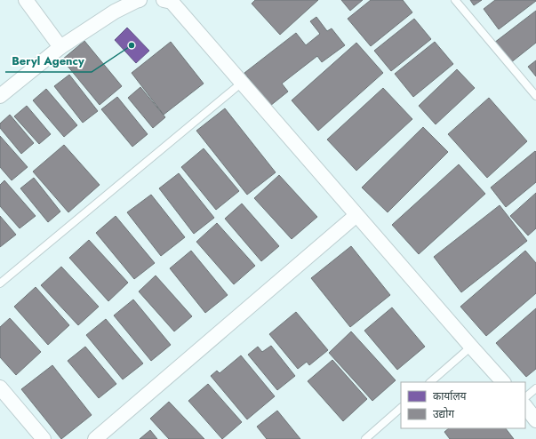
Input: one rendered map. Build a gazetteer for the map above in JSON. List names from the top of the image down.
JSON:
{
  "places": ["Beryl Agency"],
  "legend": ["कार्यालय", "उद्योग"]
}
